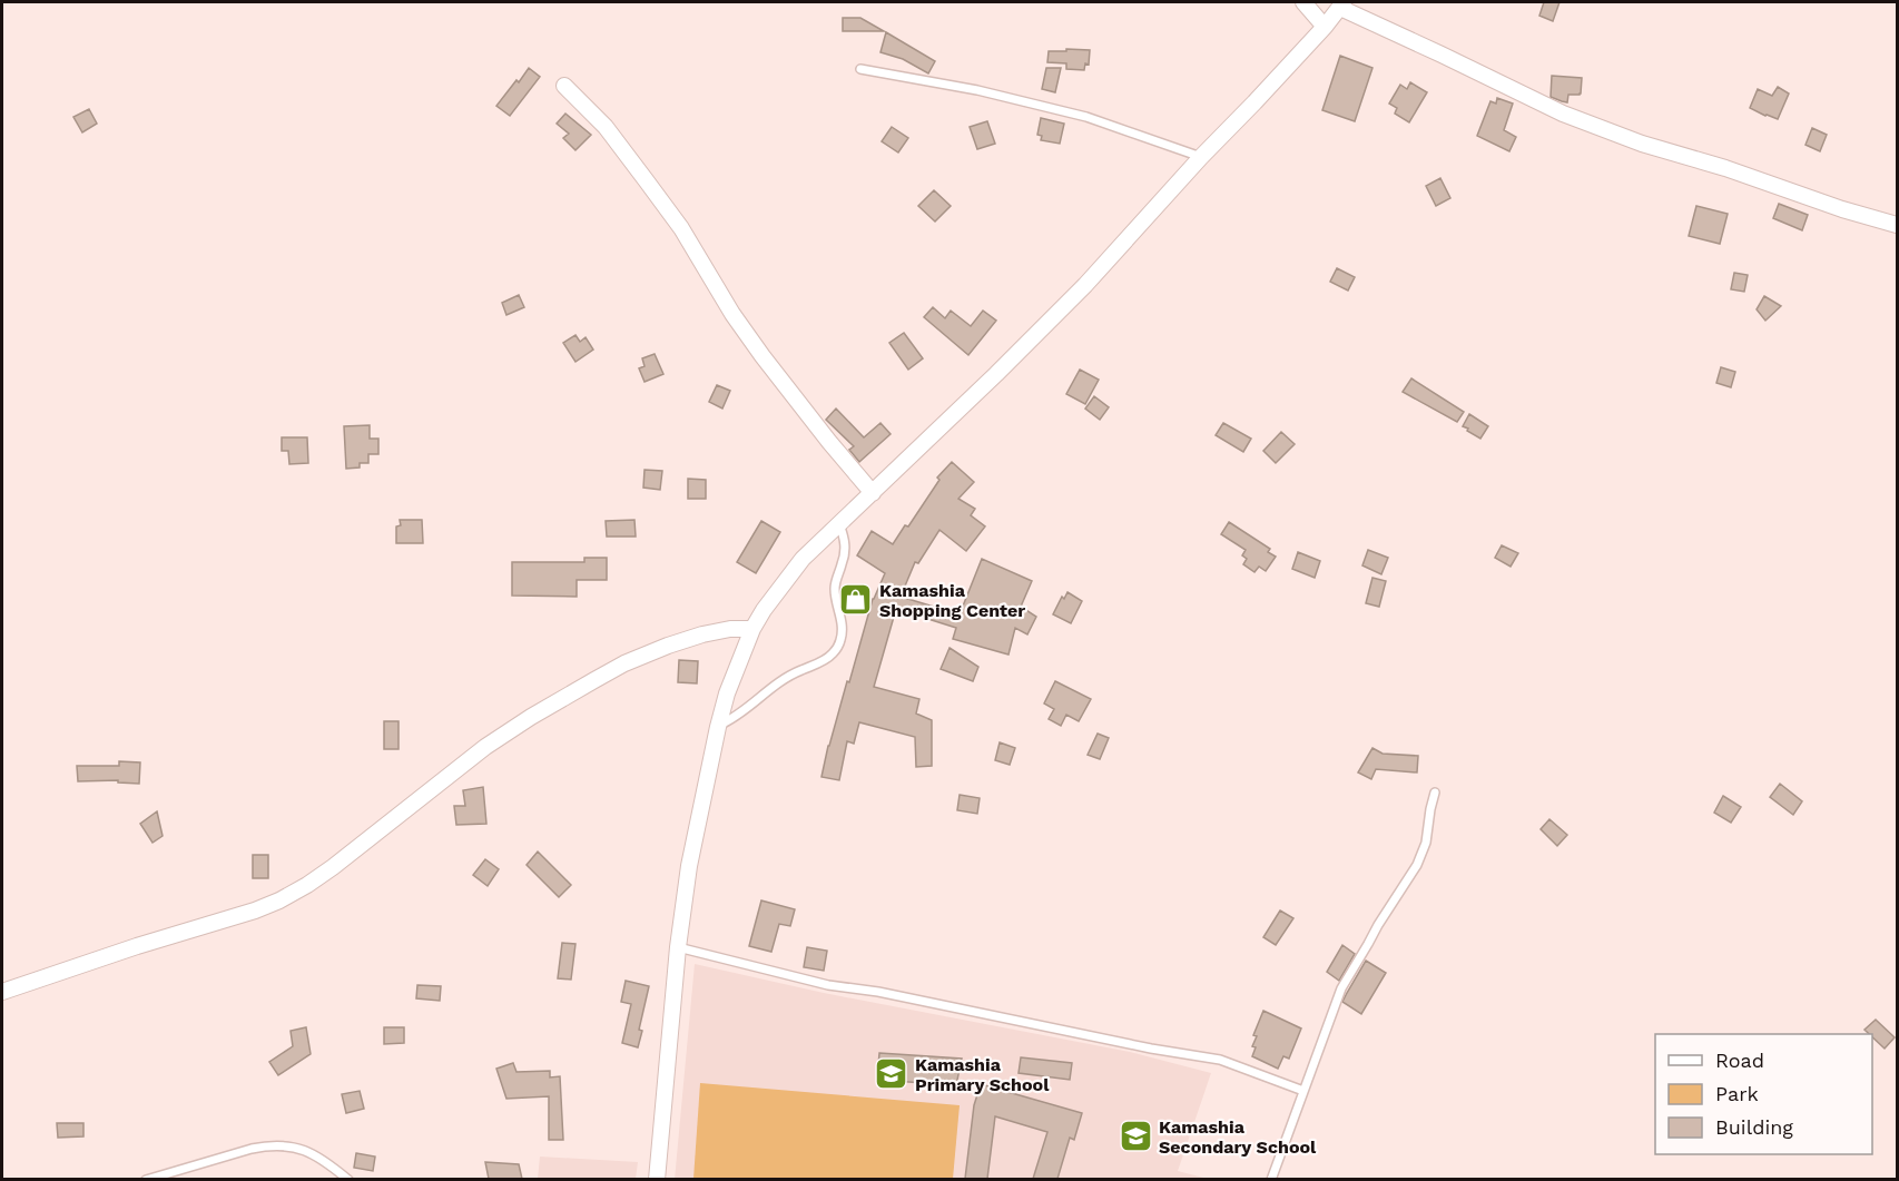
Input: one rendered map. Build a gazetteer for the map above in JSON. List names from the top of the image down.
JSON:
{
  "places": {
    "shop": ["Kamashia Shopping Center"],
    "school or university": ["Kamashia Primary School", "Kamashia Secondary School"]
  },
  "legend": ["Road", "Park", "Building"]
}
